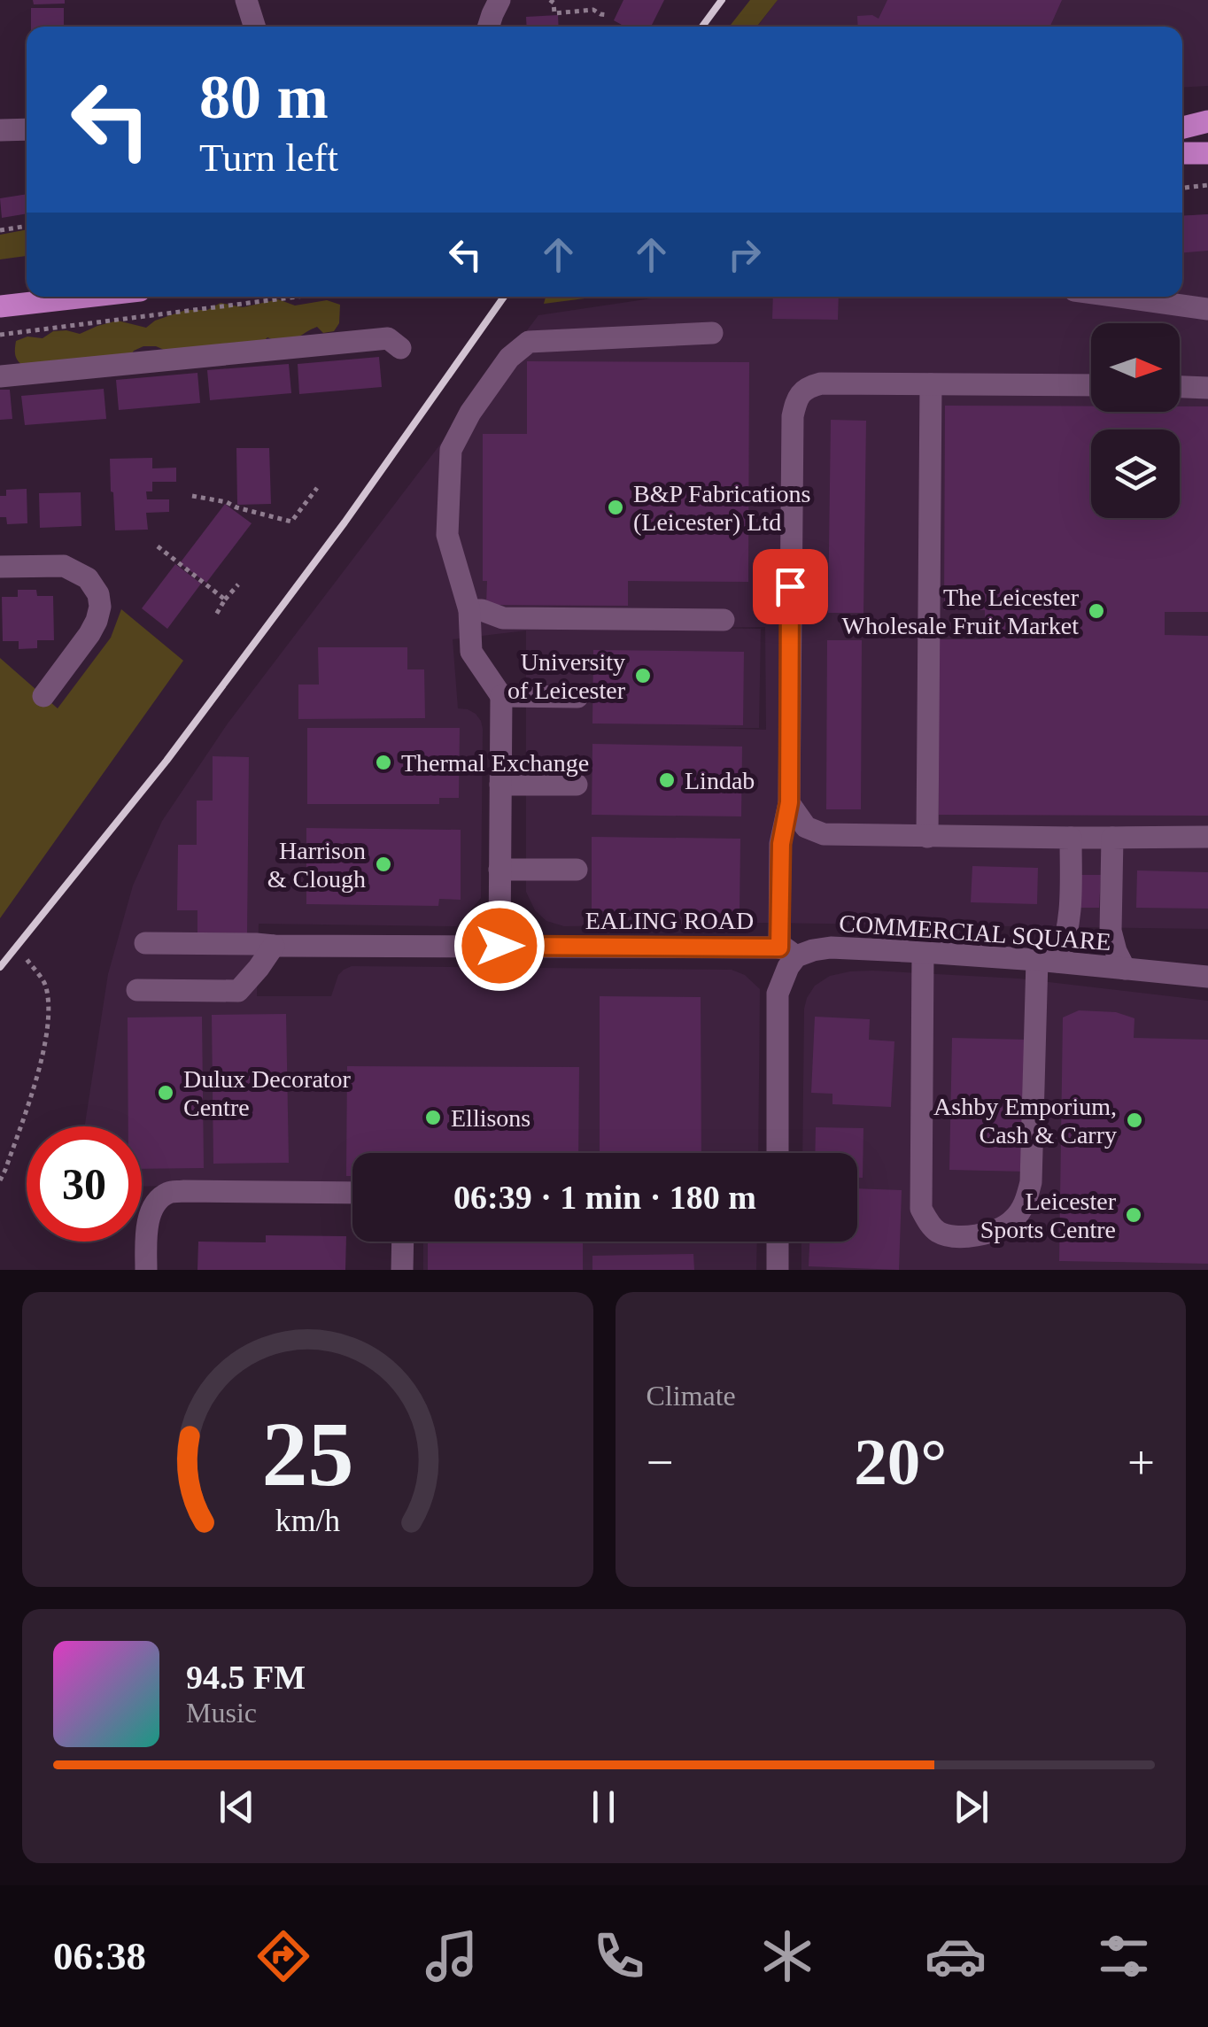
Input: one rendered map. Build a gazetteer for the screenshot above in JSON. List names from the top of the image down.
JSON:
{
  "streets": {
    "street": ["EALING ROAD", "COMMERCIAL SQUARE"]
  },
  "crossings": [
    ["EALING ROAD", "COMMERCIAL SQUARE"]
  ],
  "places": [
    "B&P Fabrications (Leicester) Ltd",
    "The Leicester Wholesale Fruit Market",
    "University of Leicester",
    "Thermal Exchange",
    "Lindab",
    "Harrison & Clough",
    "Dulux Decorator Centre",
    "Ellisons",
    "Ashby Emporium, Cash & Carry",
    "Leicester Sports Centre"
  ],
  "north": "right",
  "page": {
    "turn": ["80 m", "Turn left"],
    "limit": "30",
    "trip": "06:39 · 1 min · 180 m",
    "tile": "Climate",
    "heat": ["−", "20°", "+"],
    "song": ["94.5 FM", "Music"],
    "tabs": "06:38",
    "gauge": ["25", "km/h"]
  }
}
